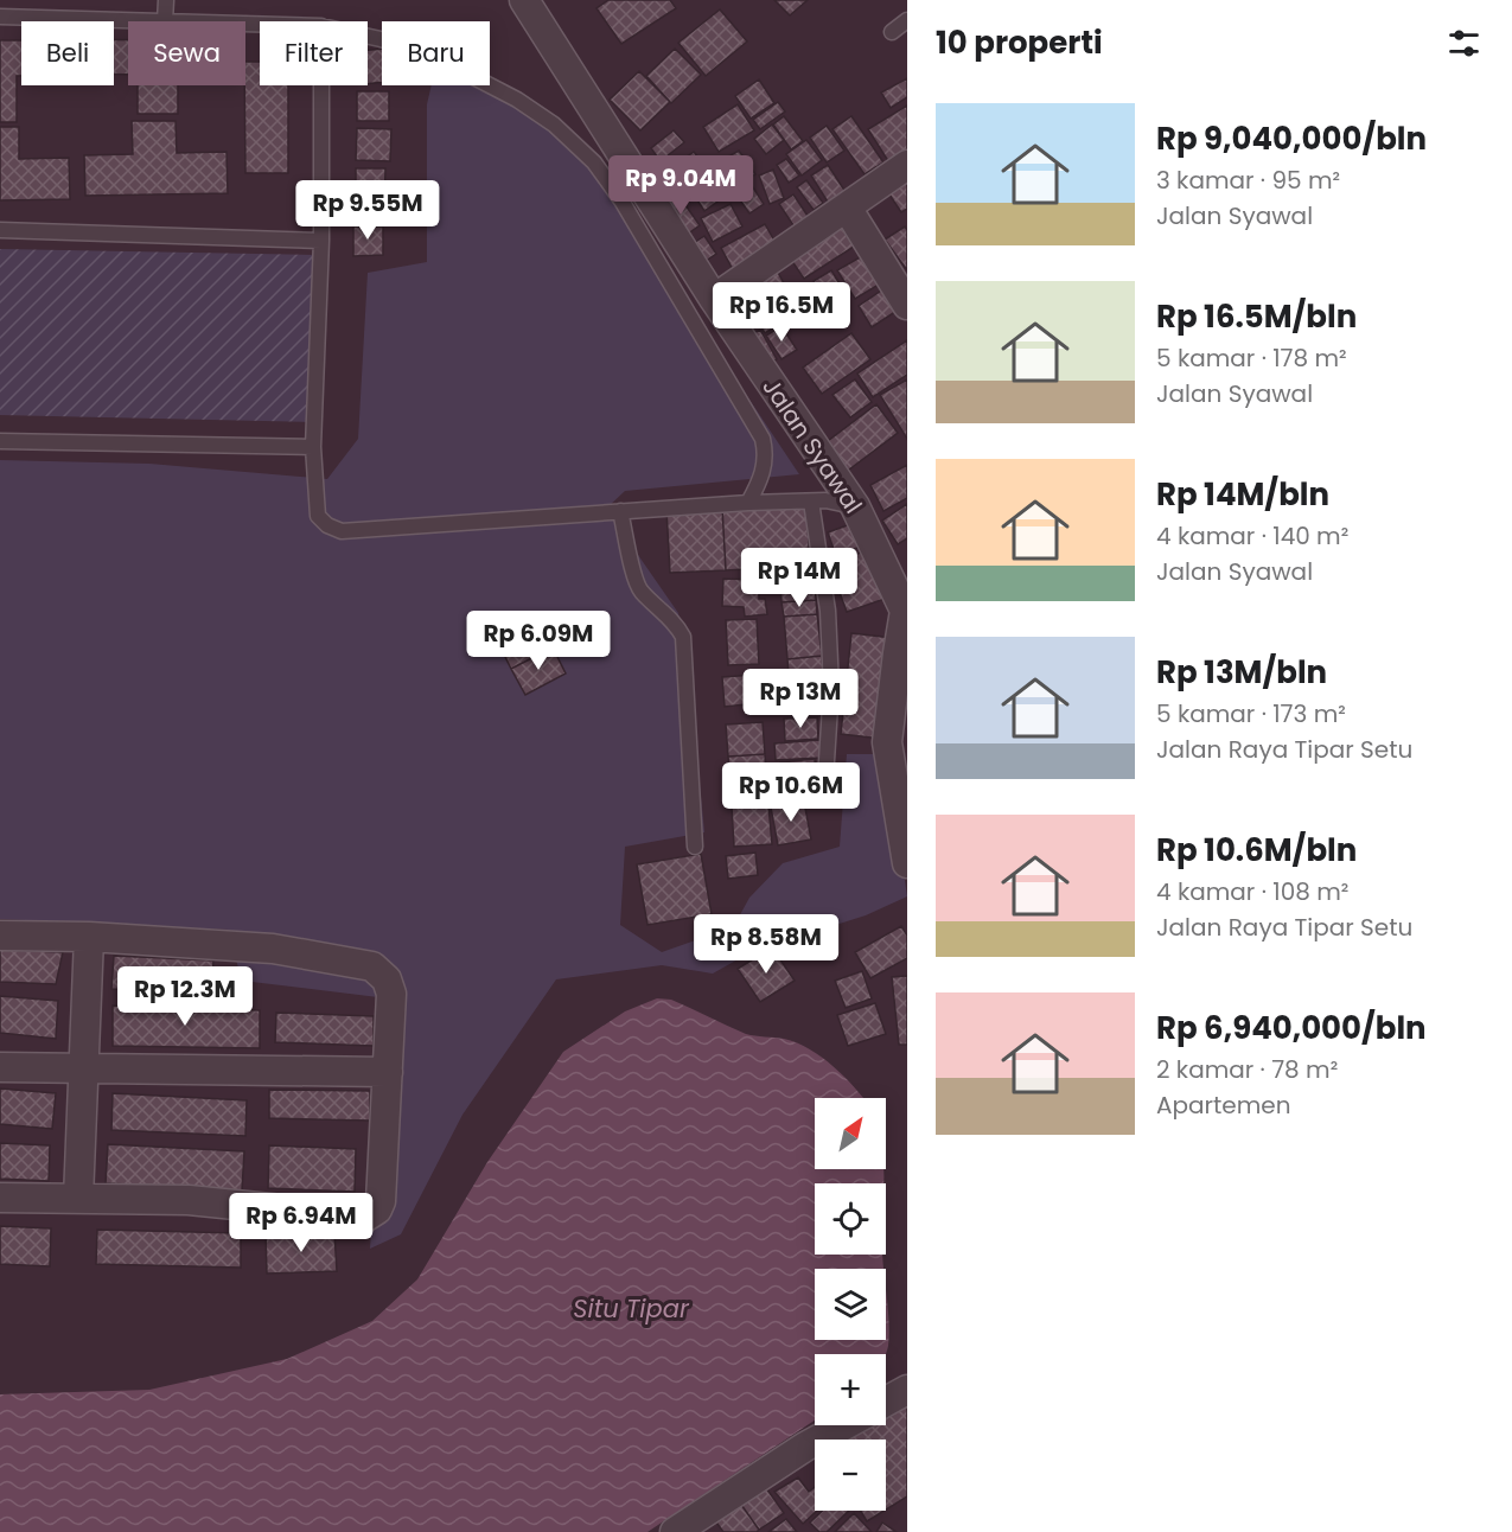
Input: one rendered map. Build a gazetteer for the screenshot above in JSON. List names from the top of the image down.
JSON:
{
  "streets": {
    "street": ["Jalan Syawal"]
  },
  "water": ["Situ Tipar"],
  "north": "top right",
  "page": {
    "heading": "10 properti",
    "chip": [
      "Beli",
      "Sewa",
      "Filter",
      "Baru"
    ],
    "list": [
      {
        "name": "Rp 9,040,000/bln",
        "note": "3 kamar · 95 m² · Jalan Syawal"
      },
      {
        "name": "Rp 16.5M/bln",
        "note": "5 kamar · 178 m² · Jalan Syawal"
      },
      {
        "name": "Rp 14M/bln",
        "note": "4 kamar · 140 m² · Jalan Syawal"
      },
      {
        "name": "Rp 13M/bln",
        "note": "5 kamar · 173 m² · Jalan Raya Tipar Setu"
      },
      {
        "name": "Rp 10.6M/bln",
        "note": "4 kamar · 108 m² · Jalan Raya Tipar Setu"
      },
      {
        "name": "Rp 6,940,000/bln",
        "note": "2 kamar · 78 m² · Apartemen"
      }
    ],
    "price": [
      "Rp 9.04M",
      "Rp 9.55M",
      "Rp 16.5M",
      "Rp 14M",
      "Rp 6.09M",
      "Rp 13M",
      "Rp 10.6M",
      "Rp 8.58M",
      "Rp 12.3M",
      "Rp 6.94M"
    ],
    "map_buttons": ["+", "−"]
  }
}
